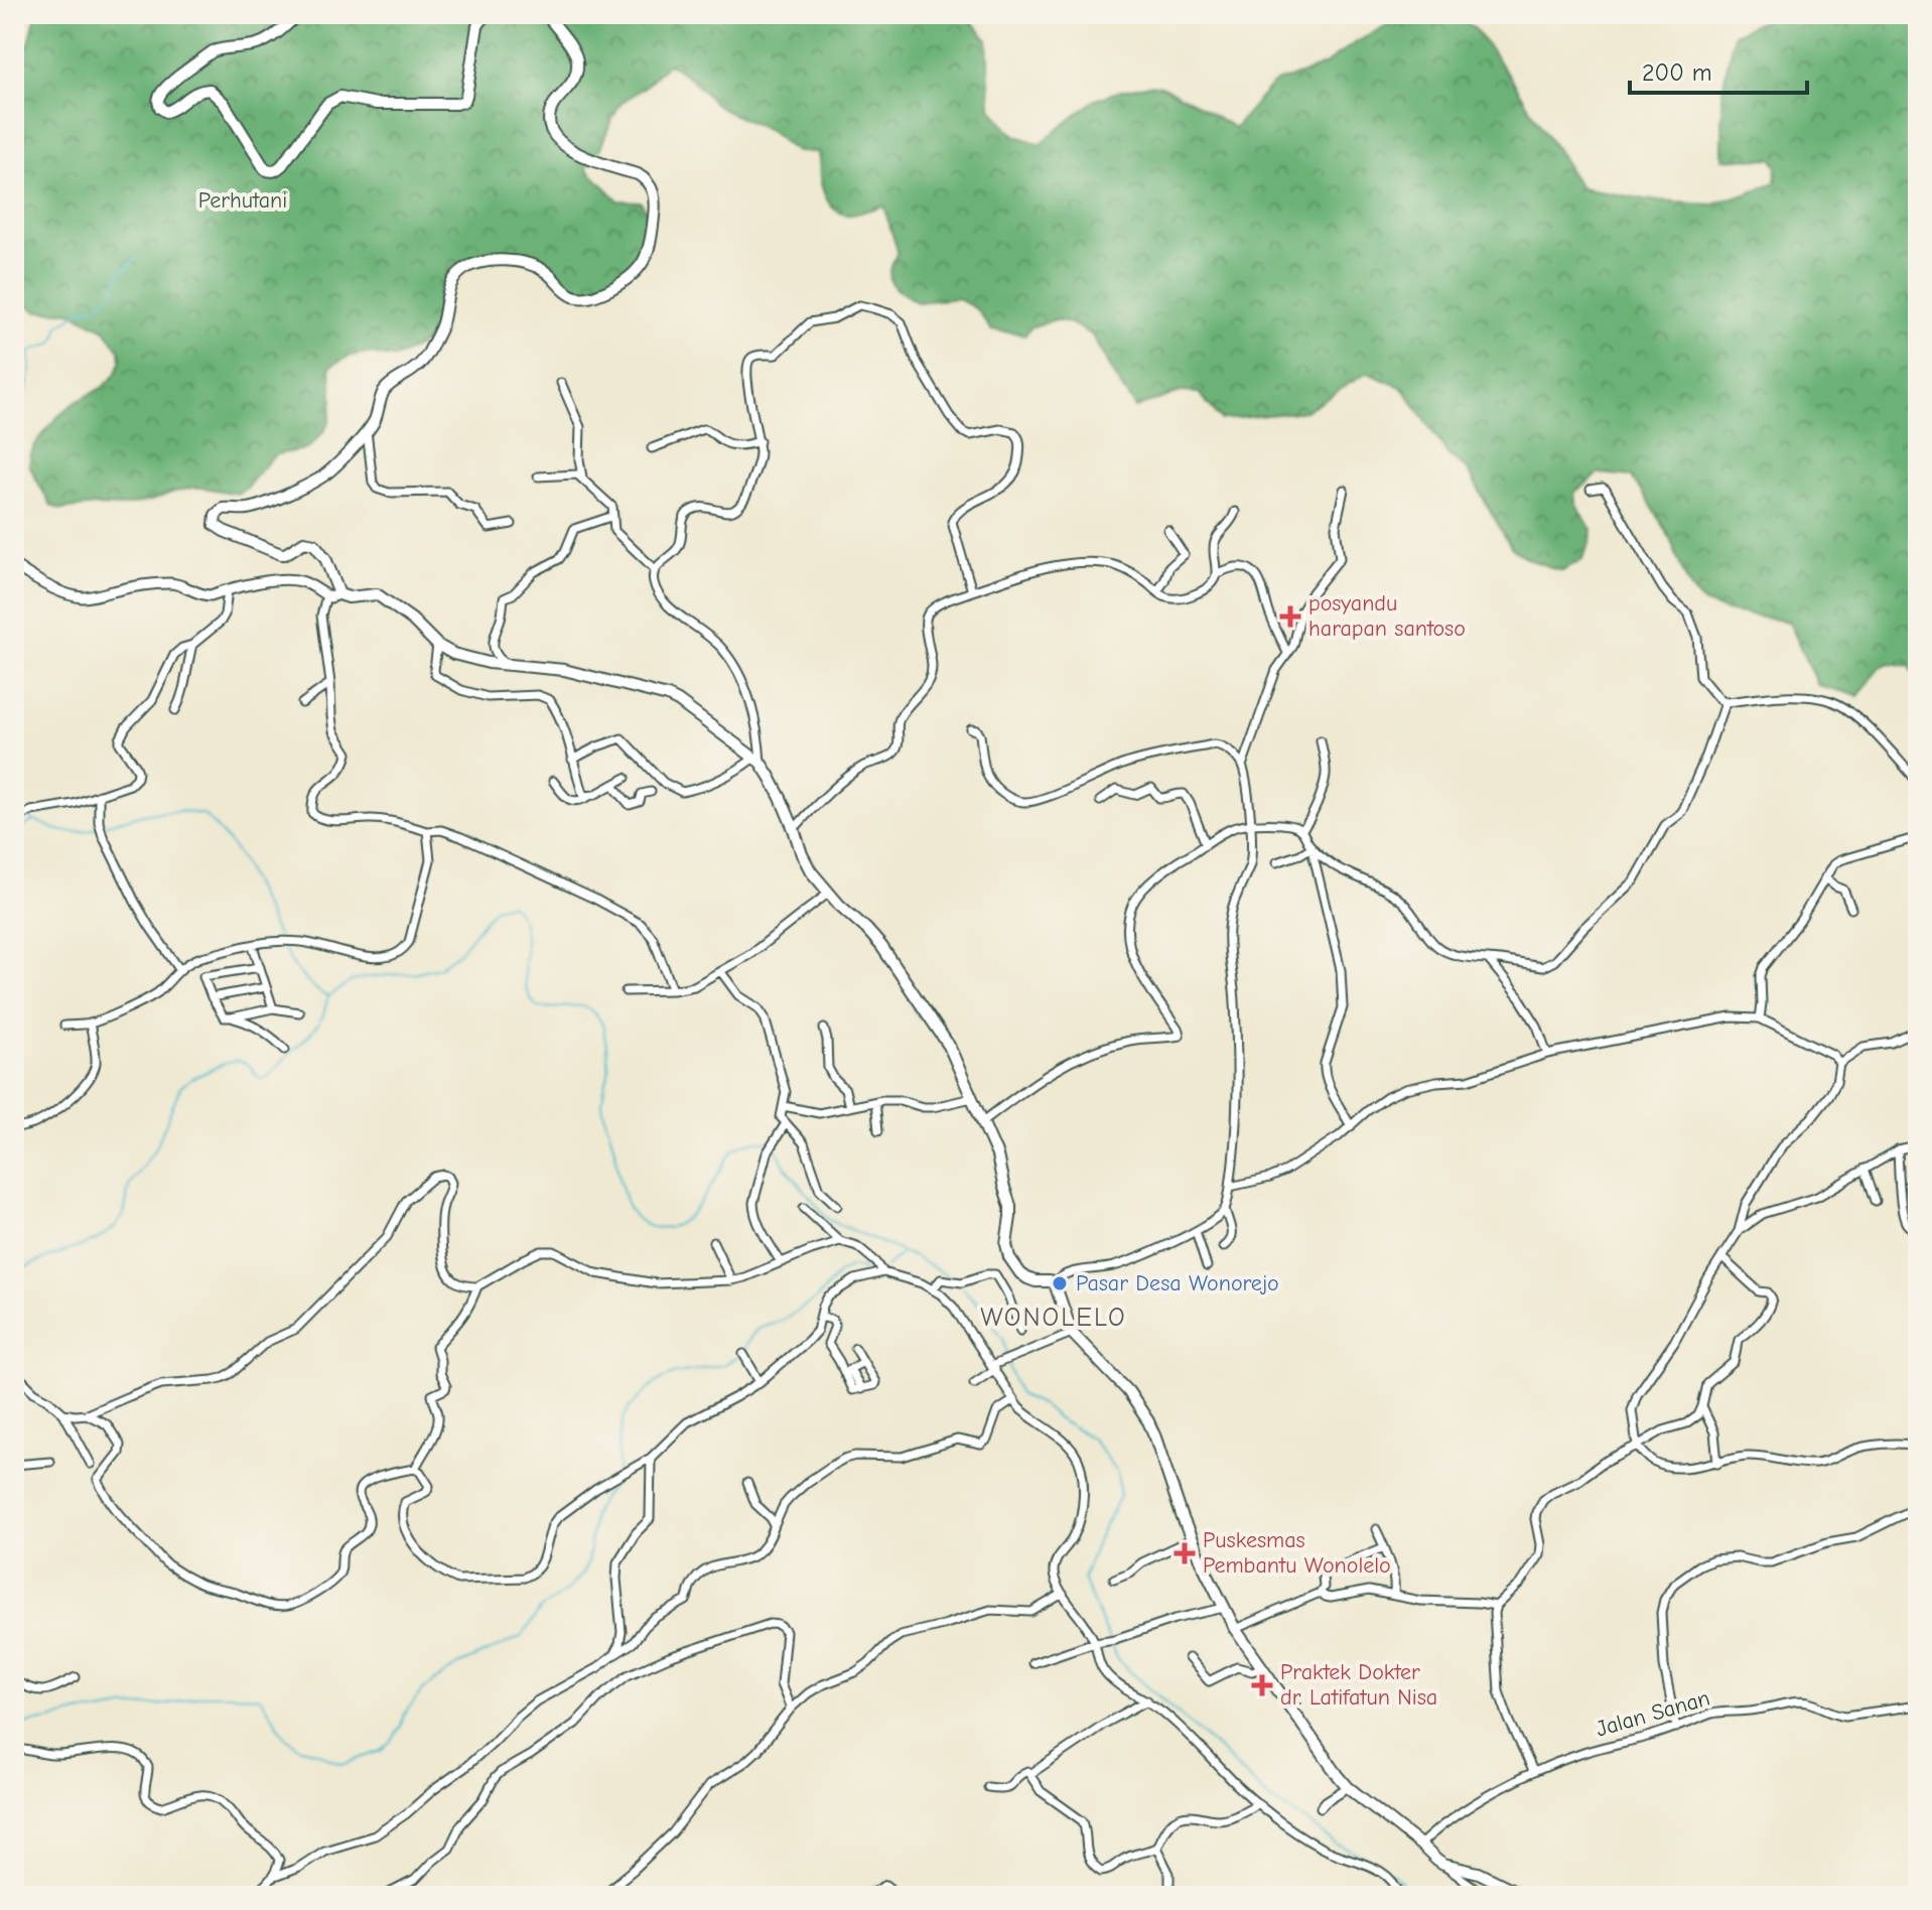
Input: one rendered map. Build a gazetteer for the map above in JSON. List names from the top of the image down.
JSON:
{
  "streets": {
    "street": ["Jalan Sanan"]
  },
  "districts": ["WONOLELO"],
  "parks": ["Perhutani"],
  "places": {
    "health": ["posyandu harapan santoso", "Puskesmas Pembantu Wonolelo", "Praktek Dokter dr. Latifatun Nisa"],
    "other": ["Pasar Desa Wonorejo"]
  },
  "scale_bar": "200 m"
}
